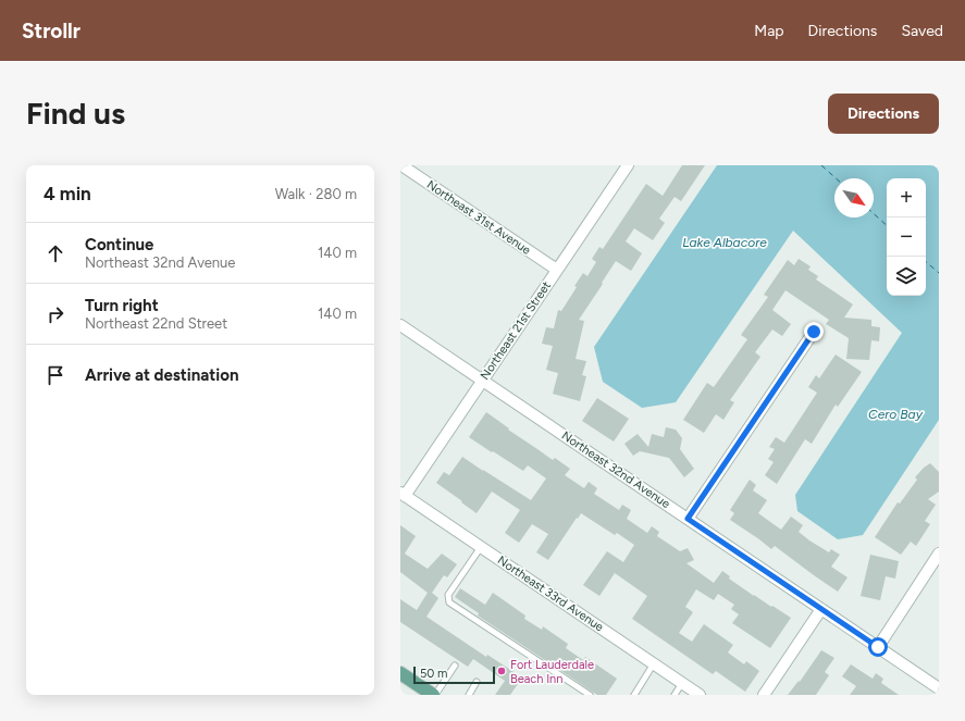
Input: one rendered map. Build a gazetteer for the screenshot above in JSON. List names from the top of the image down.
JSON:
{
  "streets": {
    "street": [
      "Northeast 31st Avenue",
      "Northeast 21st Street",
      "Northeast 32nd Avenue",
      "Northeast 33rd Avenue"
    ]
  },
  "crossings": [
    ["Northeast 31st Avenue", "Northeast 21st Street"],
    ["Northeast 21st Street", "Northeast 32nd Avenue"],
    ["Northeast 21st Street", "Northeast 33rd Avenue"]
  ],
  "water": ["Lake Albacore", "Cero Bay"],
  "places": ["Fort Lauderdale Beach Inn"],
  "scale_bar": "50 m",
  "north": "bottom right",
  "page": {
    "header": "Strollr",
    "nav": ["Map", "Directions", "Saved"],
    "buttons": "Directions",
    "title": "Find us",
    "heading": ["4 min", "Walk · 280 m"],
    "map_buttons": ["+", "−"],
    "list": [
      ["Continue", "Northeast 32nd Avenue", "140 m"],
      ["Turn right", "Northeast 22nd Street", "140 m"],
      "Arrive at destination"
    ],
    "scale": "50 m"
  }
}
